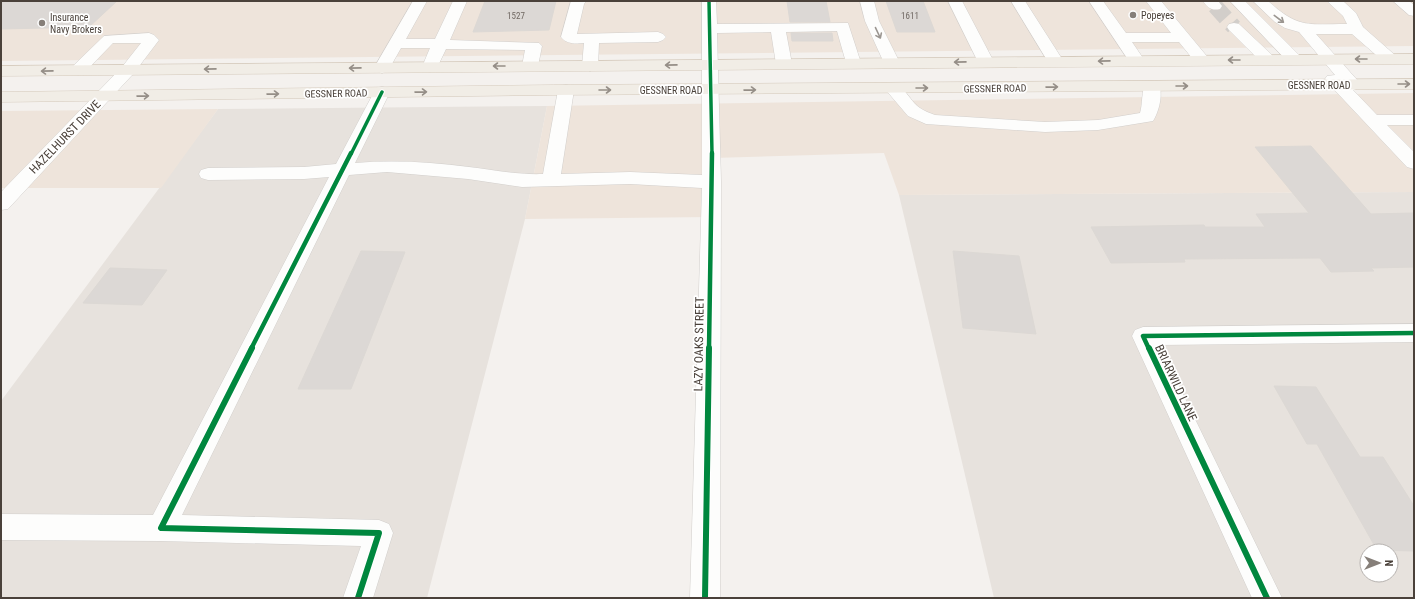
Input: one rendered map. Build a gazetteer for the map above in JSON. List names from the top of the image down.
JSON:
{
  "streets": {
    "main road": ["GESSNER ROAD"],
    "street": ["HAZELHURST DRIVE", "LAZY OAKS STREET", "BRIARWILD LANE"]
  },
  "crossings": [
    ["GESSNER ROAD", "HAZELHURST DRIVE"],
    ["GESSNER ROAD", "LAZY OAKS STREET"]
  ],
  "places": ["Popeyes", "Insurance Navy Brokers"],
  "house_numbers": ["1527", "1611"],
  "north": "right"
}
